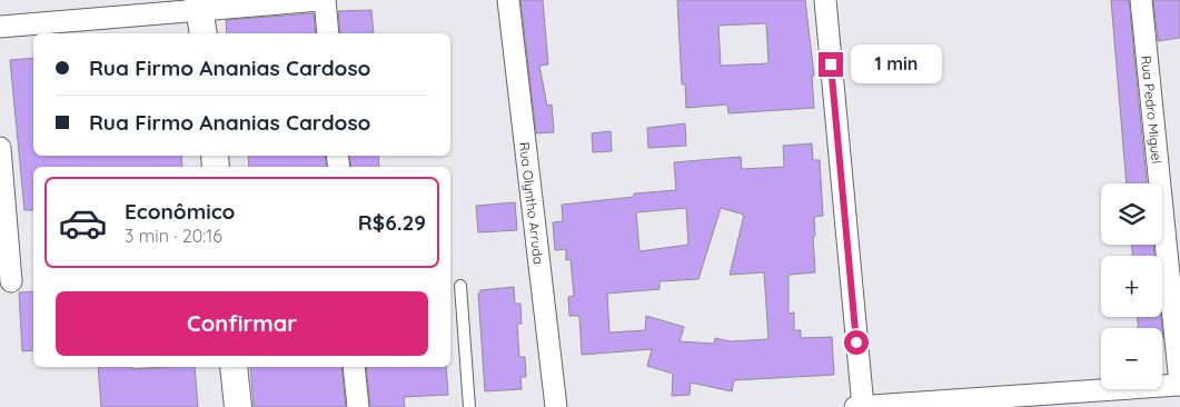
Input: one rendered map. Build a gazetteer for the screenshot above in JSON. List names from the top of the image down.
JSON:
{
  "streets": {
    "street": ["Rua Pedro Miguel", "Rua Olyntho Arruda"]
  },
  "page": {
    "banner": ["Rua Firmo Ananias Cardoso", "Rua Firmo Ananias Cardoso"],
    "bubble": "1 min",
    "list": [
      {
        "name": "Econômico",
        "note": "3 min · 20:16",
        "value": "R$6.29"
      }
    ],
    "map_buttons": ["+", "−"],
    "buttons": "Confirmar"
  }
}
